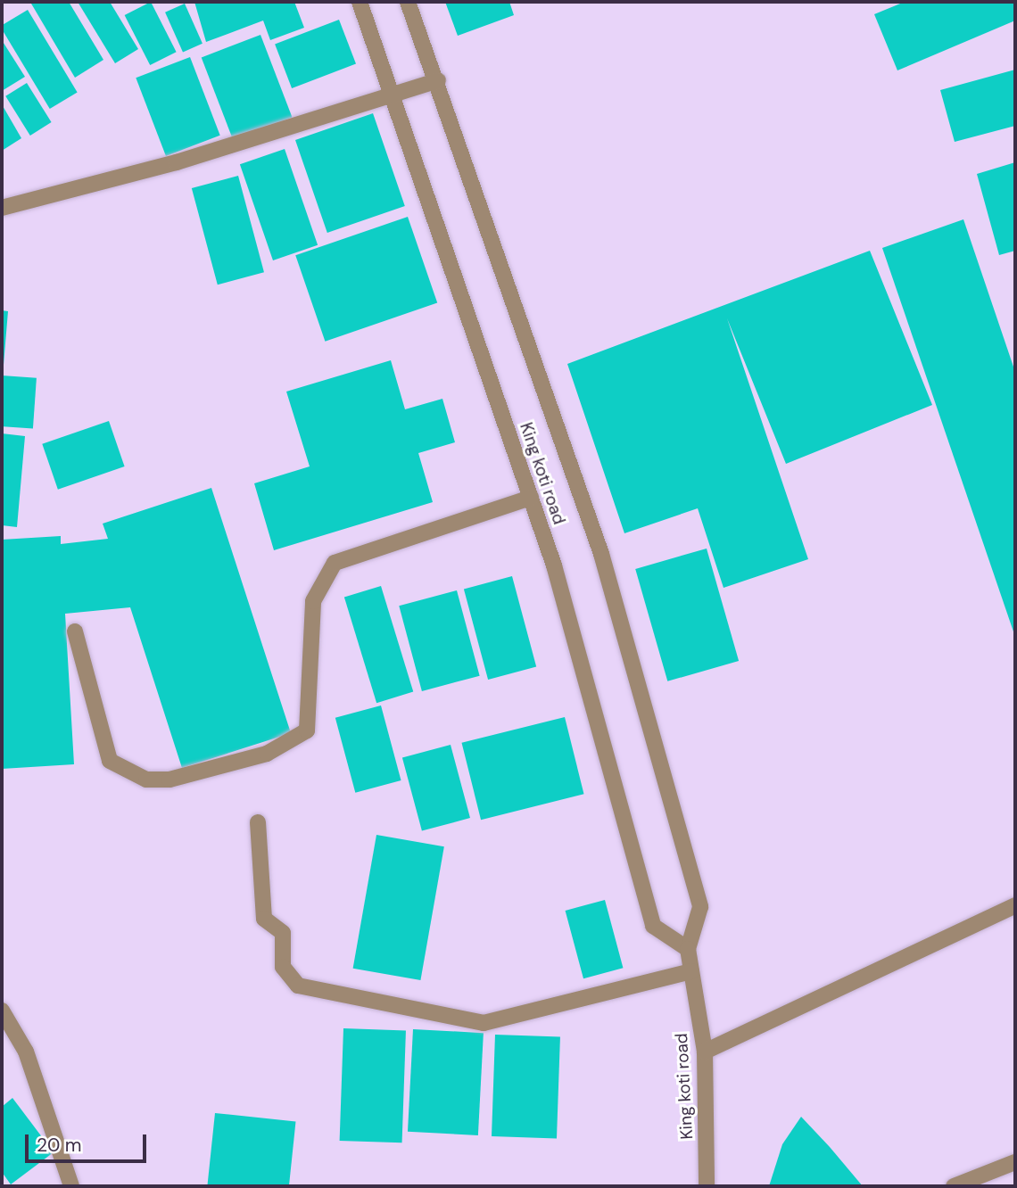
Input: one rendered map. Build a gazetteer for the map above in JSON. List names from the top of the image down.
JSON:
{
  "streets": {
    "street": ["King koti road"]
  },
  "scale_bar": "20 m"
}
